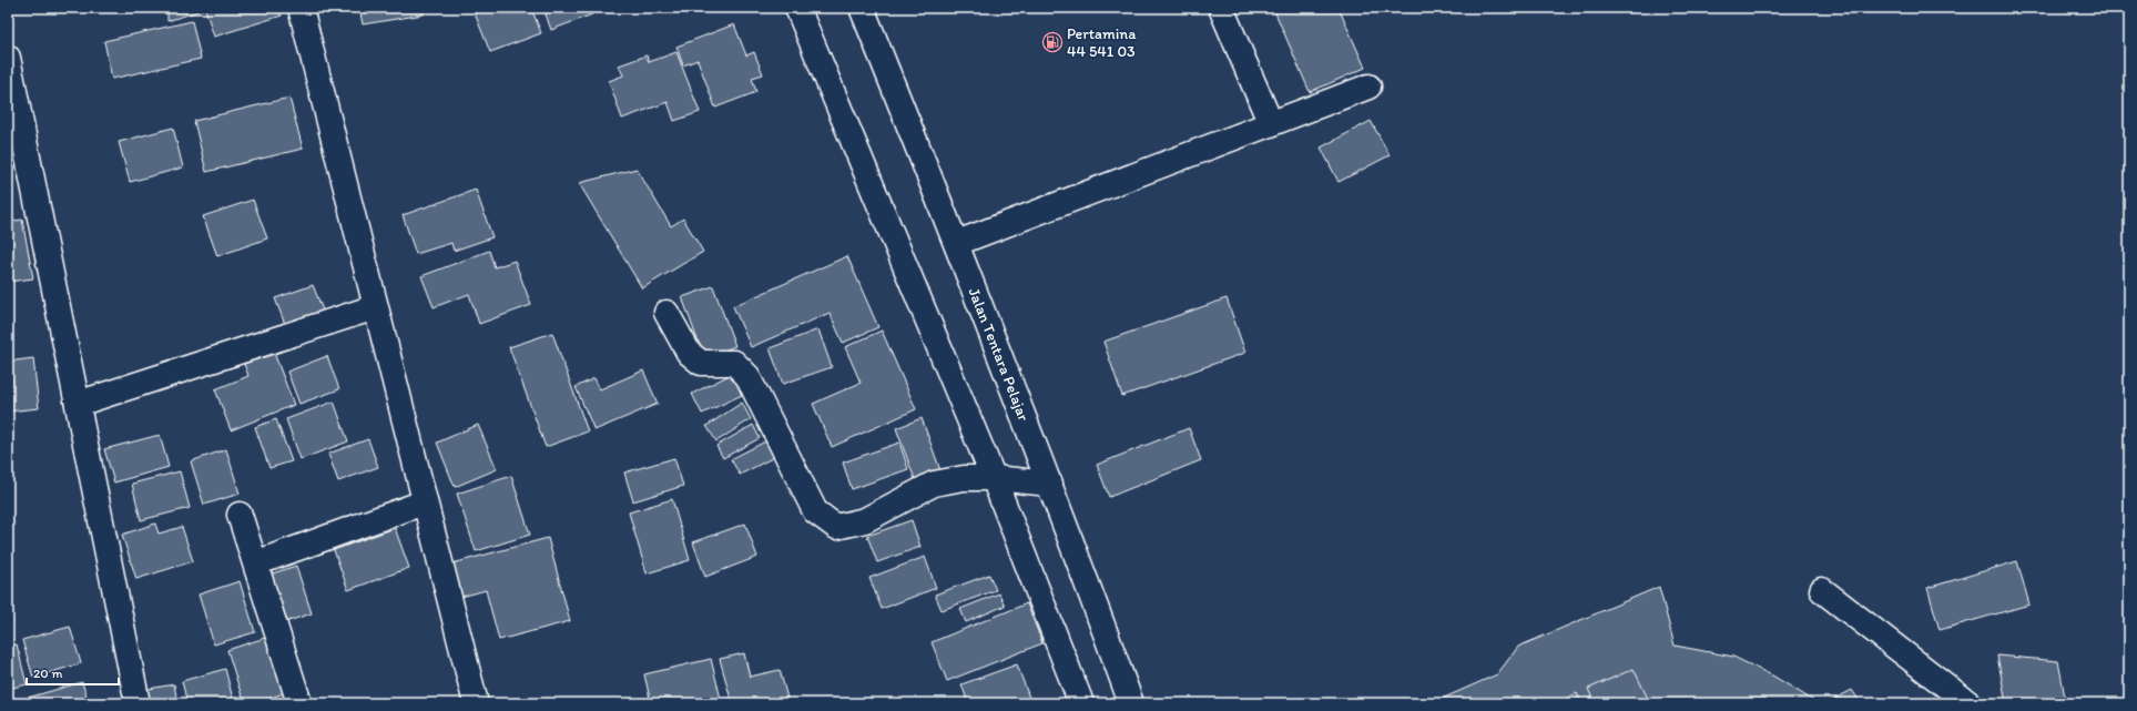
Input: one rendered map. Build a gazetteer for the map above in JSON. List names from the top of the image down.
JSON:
{
  "streets": {
    "street": ["Jalan Tentara Pelajar"]
  },
  "places": {
    "fuel station": ["Pertamina 44 541 03"]
  },
  "scale_bar": "20 m"
}
